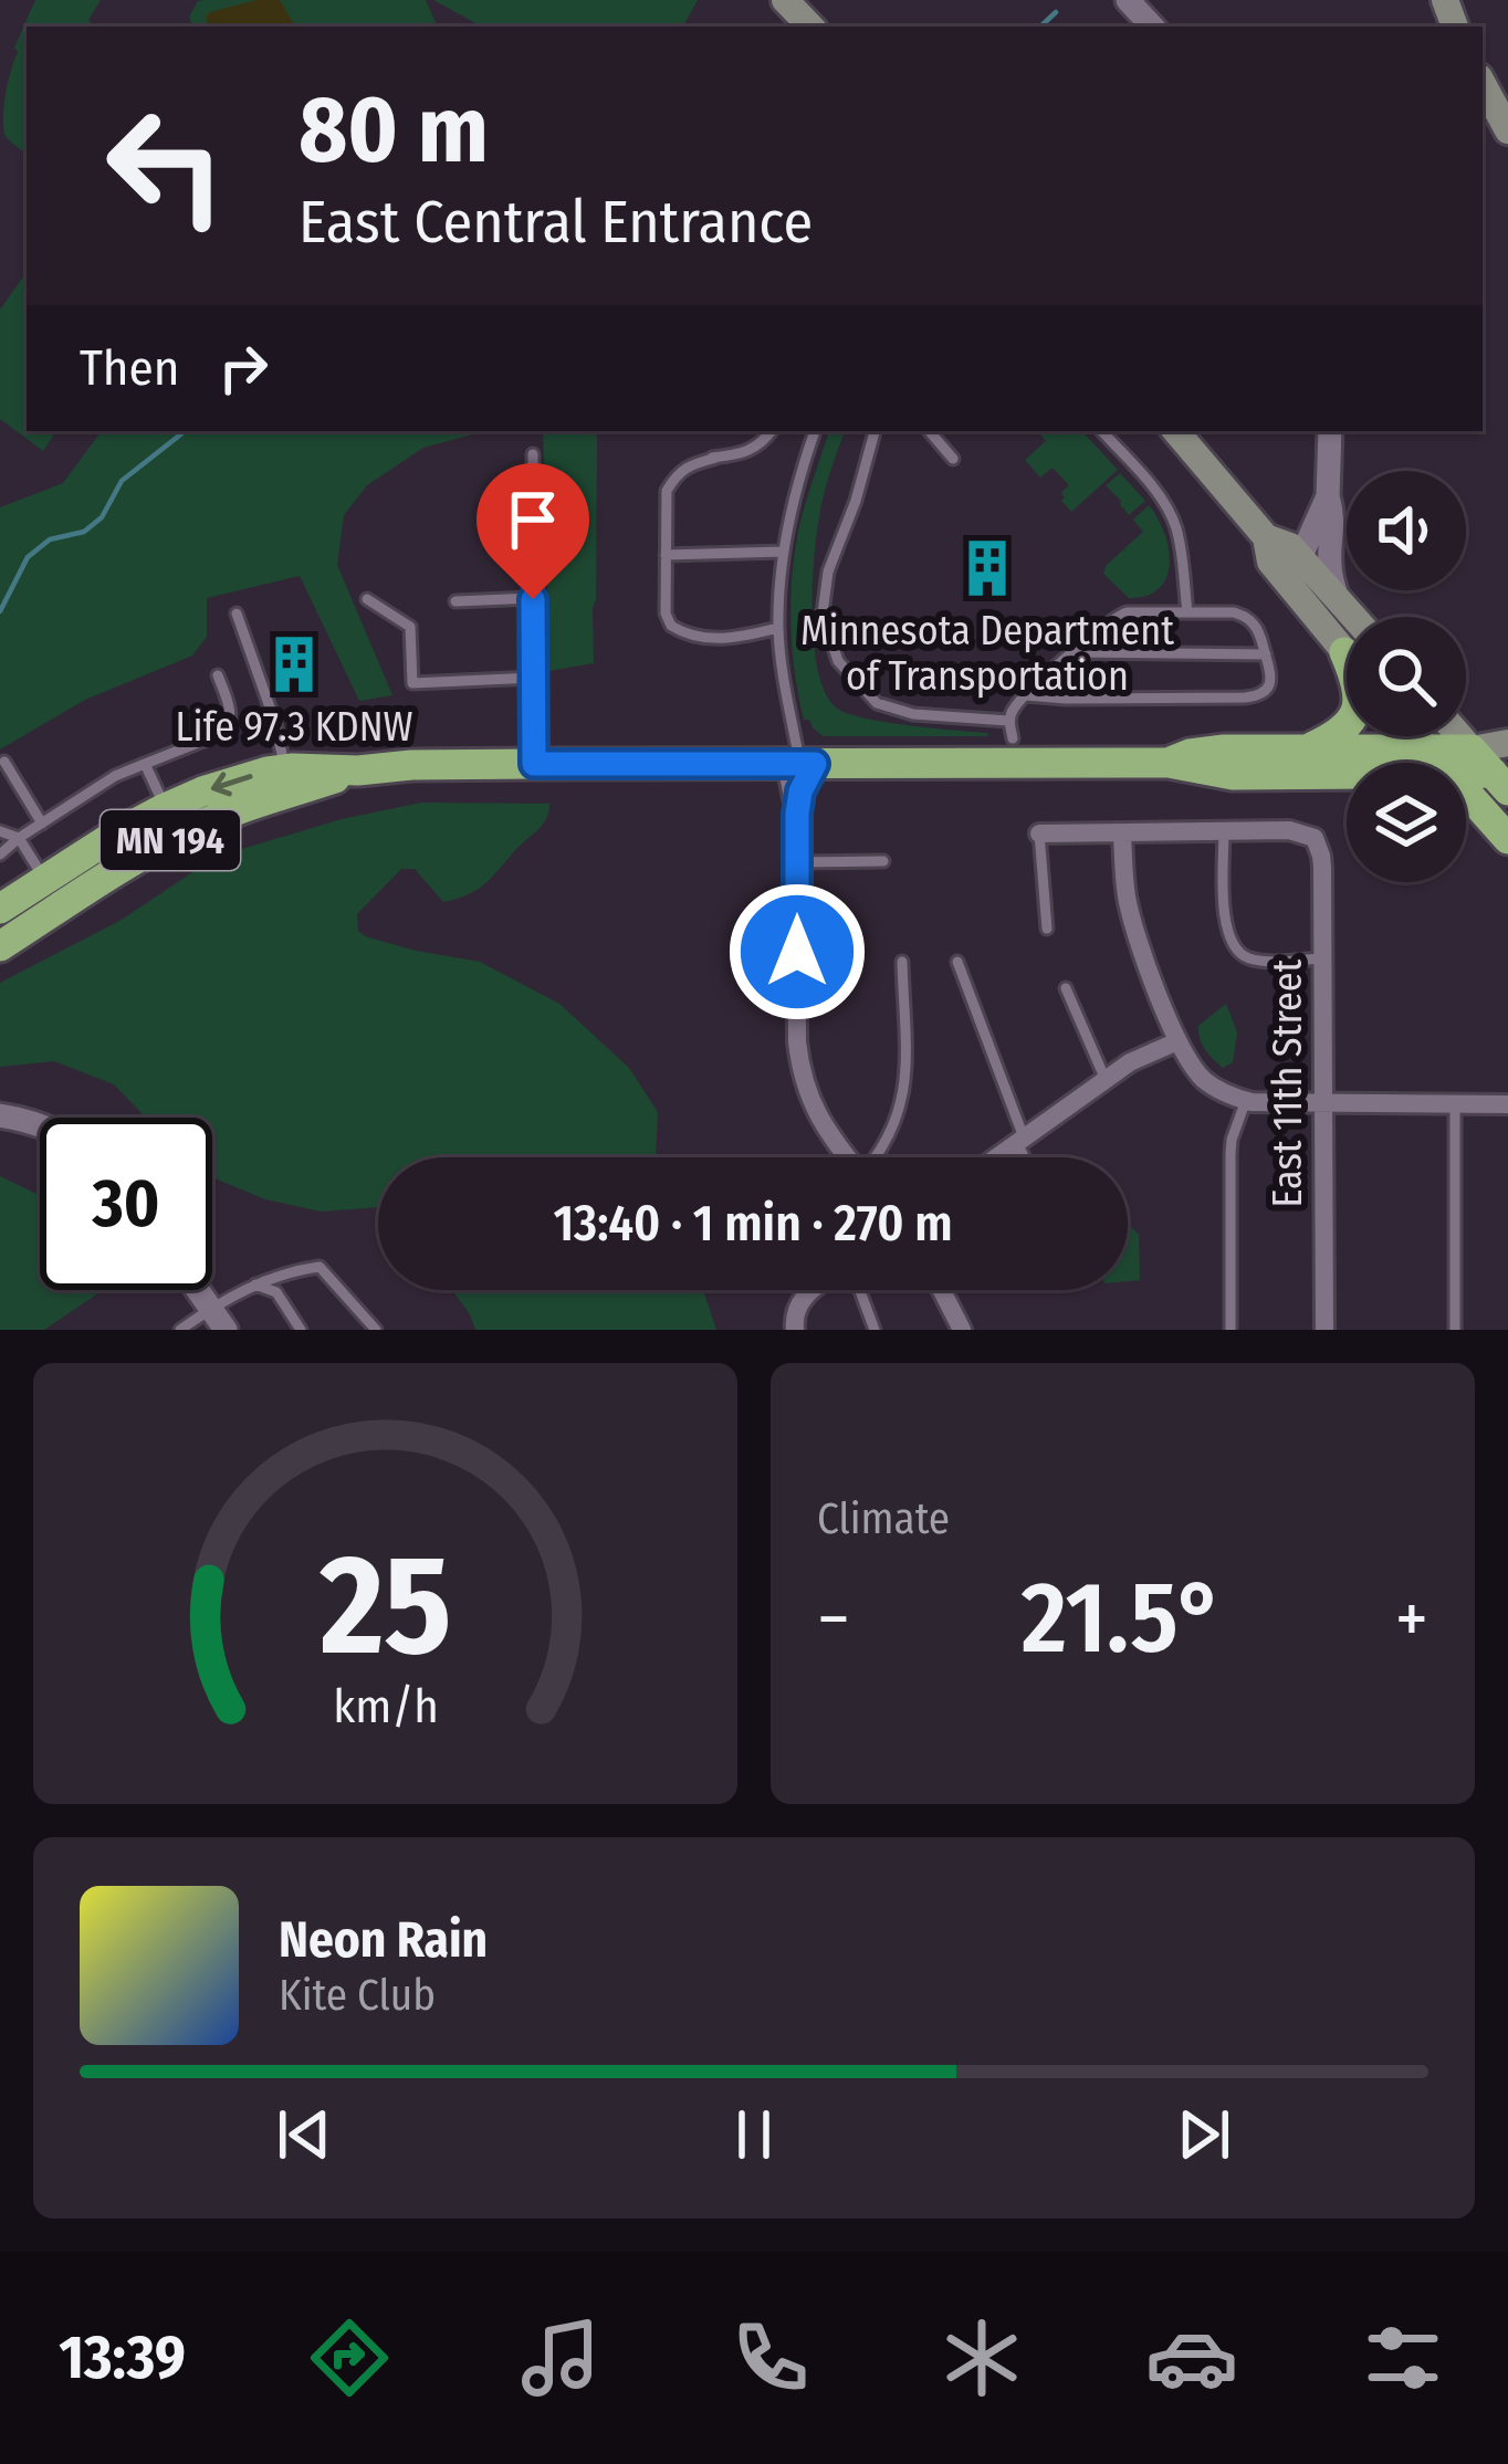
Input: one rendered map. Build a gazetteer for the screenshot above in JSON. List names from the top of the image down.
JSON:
{
  "streets": {
    "highway": ["MN 194"],
    "street": ["East 11th Street"]
  },
  "places": {
    "building": ["Minnesota Department of Transportation", "Life 97.3 KDNW"]
  },
  "page": {
    "turn": ["80 m", "East Central Entrance"],
    "then": "Then",
    "limit": "30",
    "trip": "13:40 · 1 min · 270 m",
    "tile": "Climate",
    "heat": ["−", "21.5°", "+"],
    "song": ["Neon Rain", "Kite Club"],
    "tabs": "13:39",
    "gauge": ["25", "km/h"]
  }
}
